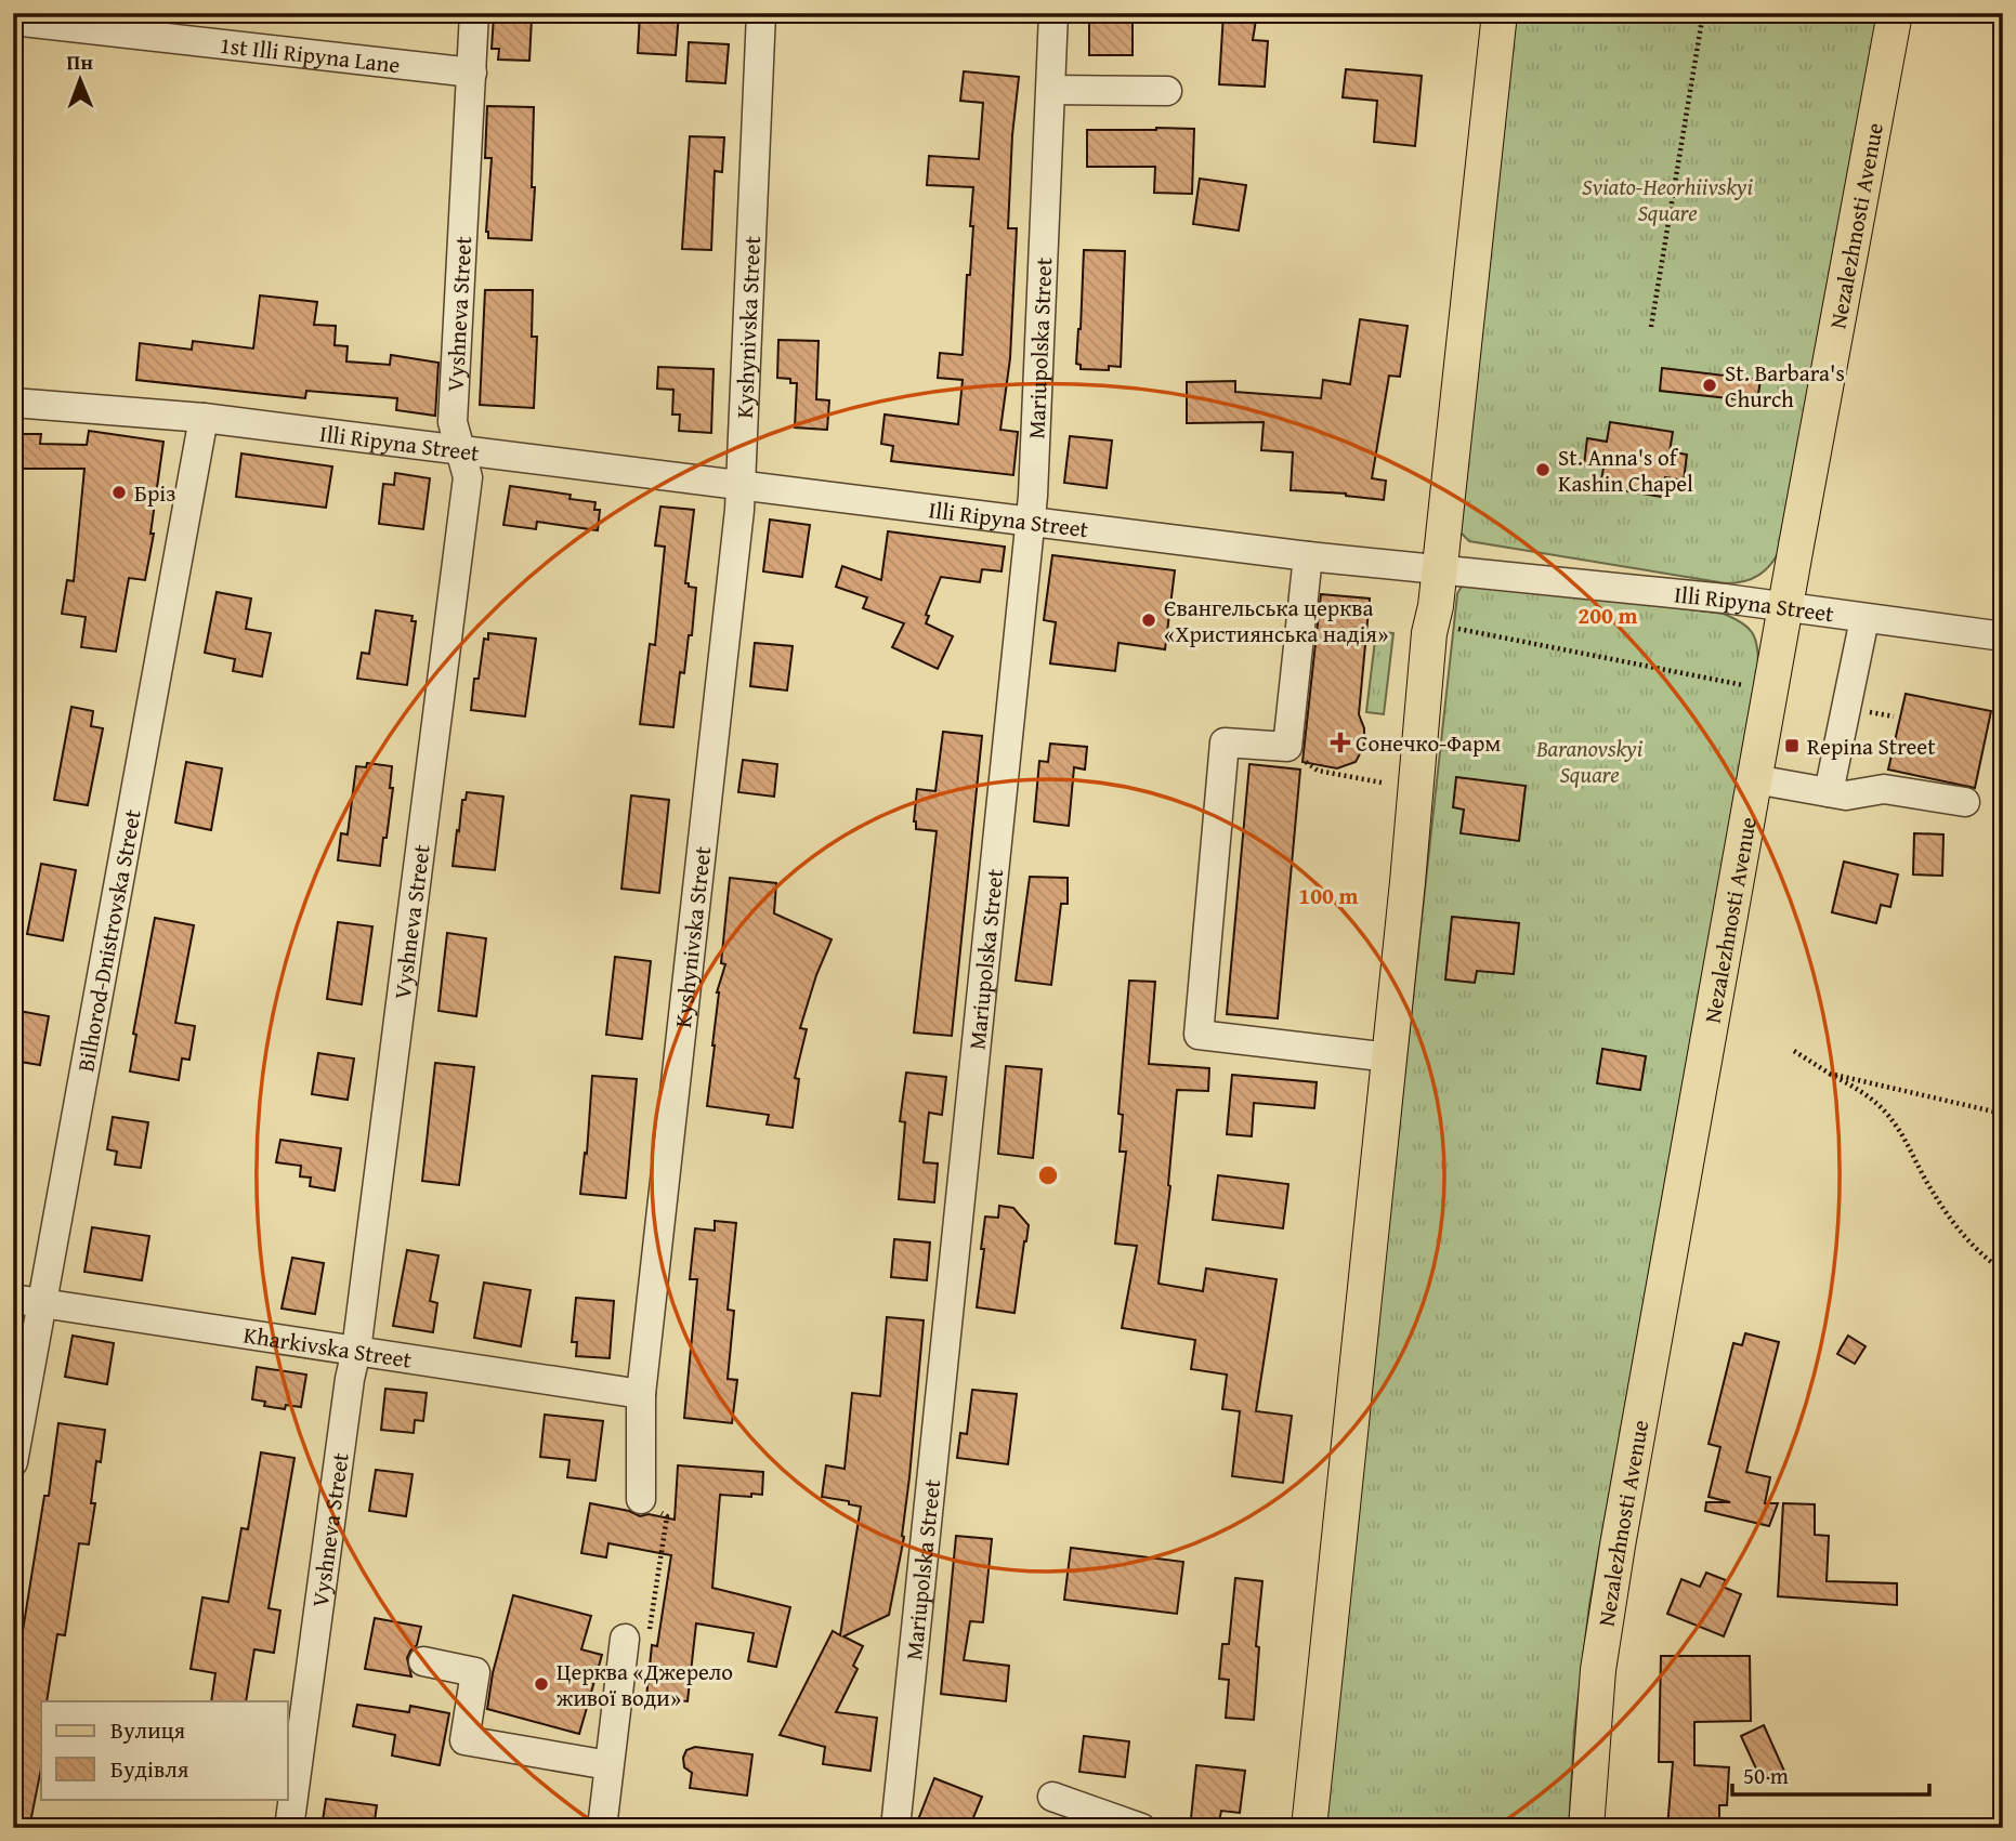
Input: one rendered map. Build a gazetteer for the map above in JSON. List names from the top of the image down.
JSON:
{
  "streets": {
    "main road": ["Nezalezhnosti Avenue"],
    "street": [
      "1st Illi Ripyna Lane",
      "Vyshneva Street",
      "Kyshynivska Street",
      "Mariupolska Street",
      "Illi Ripyna Street",
      "Bilhorod-Dnistrovska Street",
      "Kharkivska Street"
    ]
  },
  "crossings": [
    ["1st Illi Ripyna Lane", "Vyshneva Street"],
    ["Nezalezhnosti Avenue", "Illi Ripyna Street"],
    ["Vyshneva Street", "Illi Ripyna Street"],
    ["Vyshneva Street", "Kharkivska Street"],
    ["Kyshynivska Street", "Illi Ripyna Street"],
    ["Kyshynivska Street", "Kharkivska Street"],
    ["Mariupolska Street", "Illi Ripyna Street"],
    ["Illi Ripyna Street", "Bilhorod-Dnistrovska Street"],
    ["Bilhorod-Dnistrovska Street", "Kharkivska Street"]
  ],
  "parks": ["Sviato-Heorhiivskyi Square", "Baranovskyi Square"],
  "places": {
    "other": [
      "St. Barbara's Church",
      "St. Anna's of Kashin Chapel",
      "Бріз",
      "Євангельська церква «Християнська надія»",
      "Церква «Джерело живої води»"
    ],
    "health": ["Сонечко-Фарм"],
    "transit": ["Repina Street"]
  },
  "legend": ["Вулиця", "Будівля"],
  "scale_bar": "50 m",
  "north": "top",
  "rings": ["200 m", "100 m"]
}
